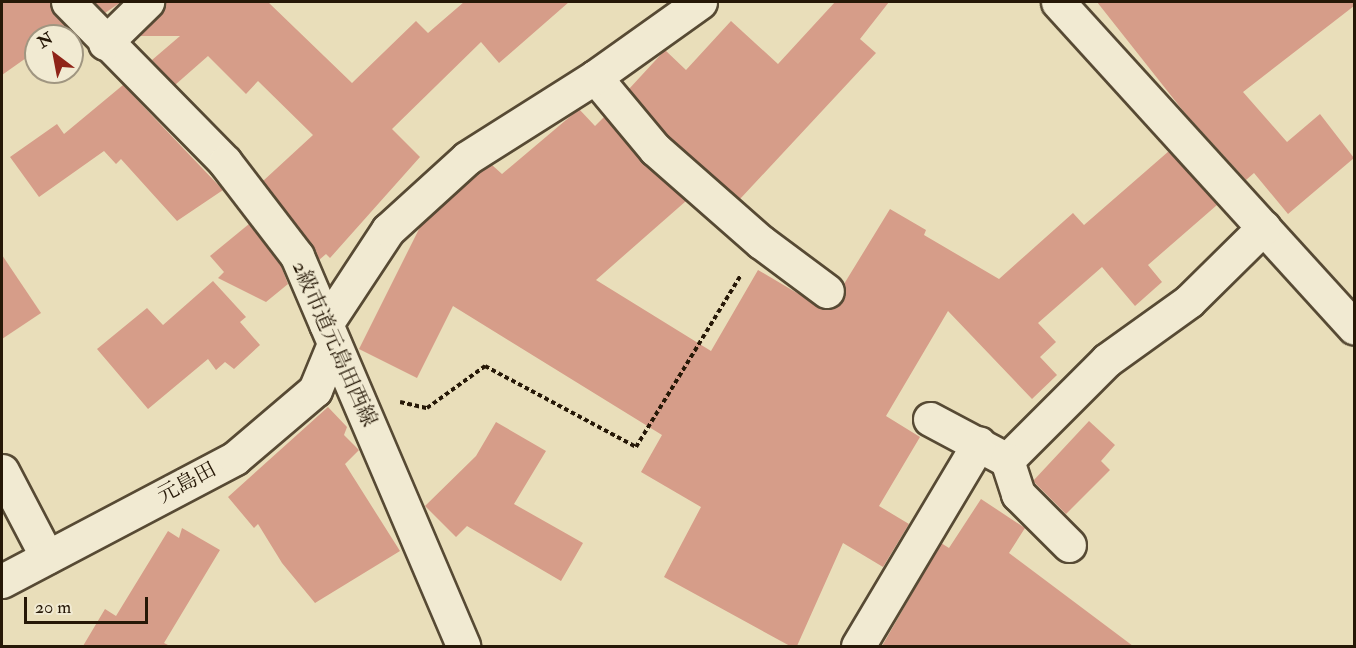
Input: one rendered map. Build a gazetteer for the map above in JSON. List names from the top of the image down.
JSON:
{
  "streets": {
    "street": ["2級市道元島田西線", "元島田"]
  },
  "crossings": [
    ["2級市道元島田西線", "元島田"]
  ],
  "scale_bar": "20 m",
  "north": "top left"
}
